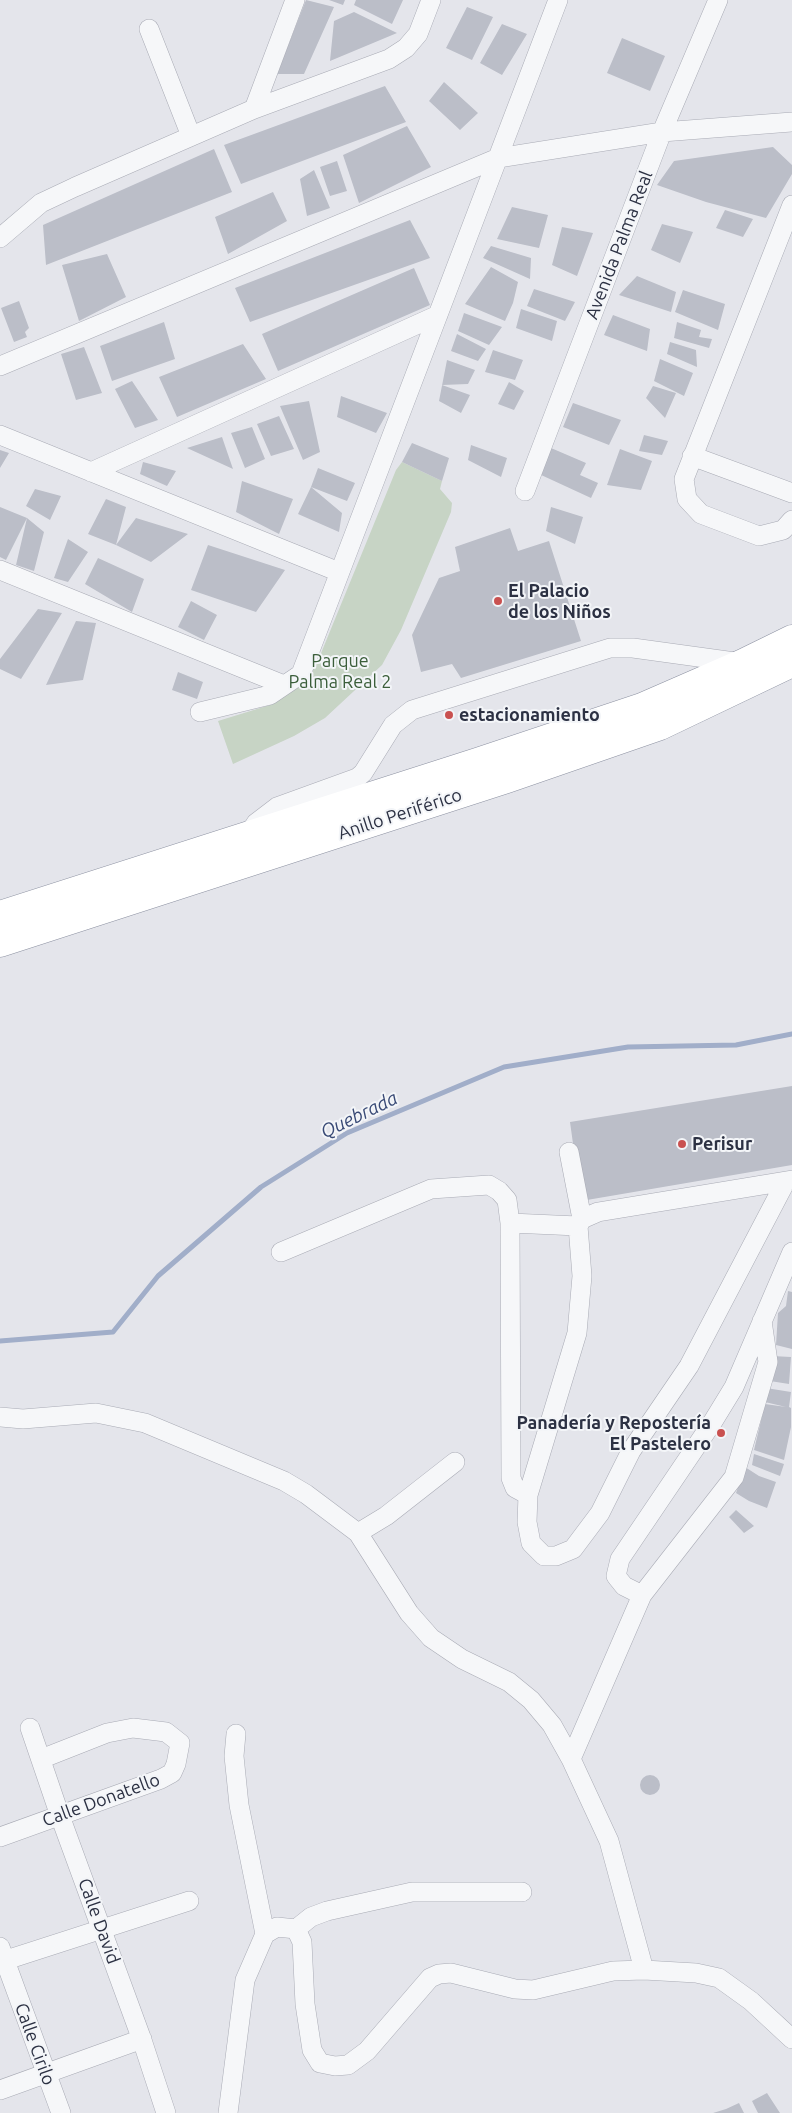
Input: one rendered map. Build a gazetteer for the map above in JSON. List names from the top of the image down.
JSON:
{
  "streets": {
    "highway": ["Anillo Periférico"],
    "street": [
      "Avenida Palma Real",
      "Calle Donatello",
      "Calle David",
      "Calle Cirilo"
    ]
  },
  "crossings": [
    ["Calle Donatello", "Calle David"]
  ],
  "water": ["Quebrada"],
  "parks": ["Parque Palma Real 2"],
  "places": [
    "El Palacio de los Niños",
    "estacionamiento",
    "Perisur",
    "Panadería y Repostería El Pastelero"
  ]
}
